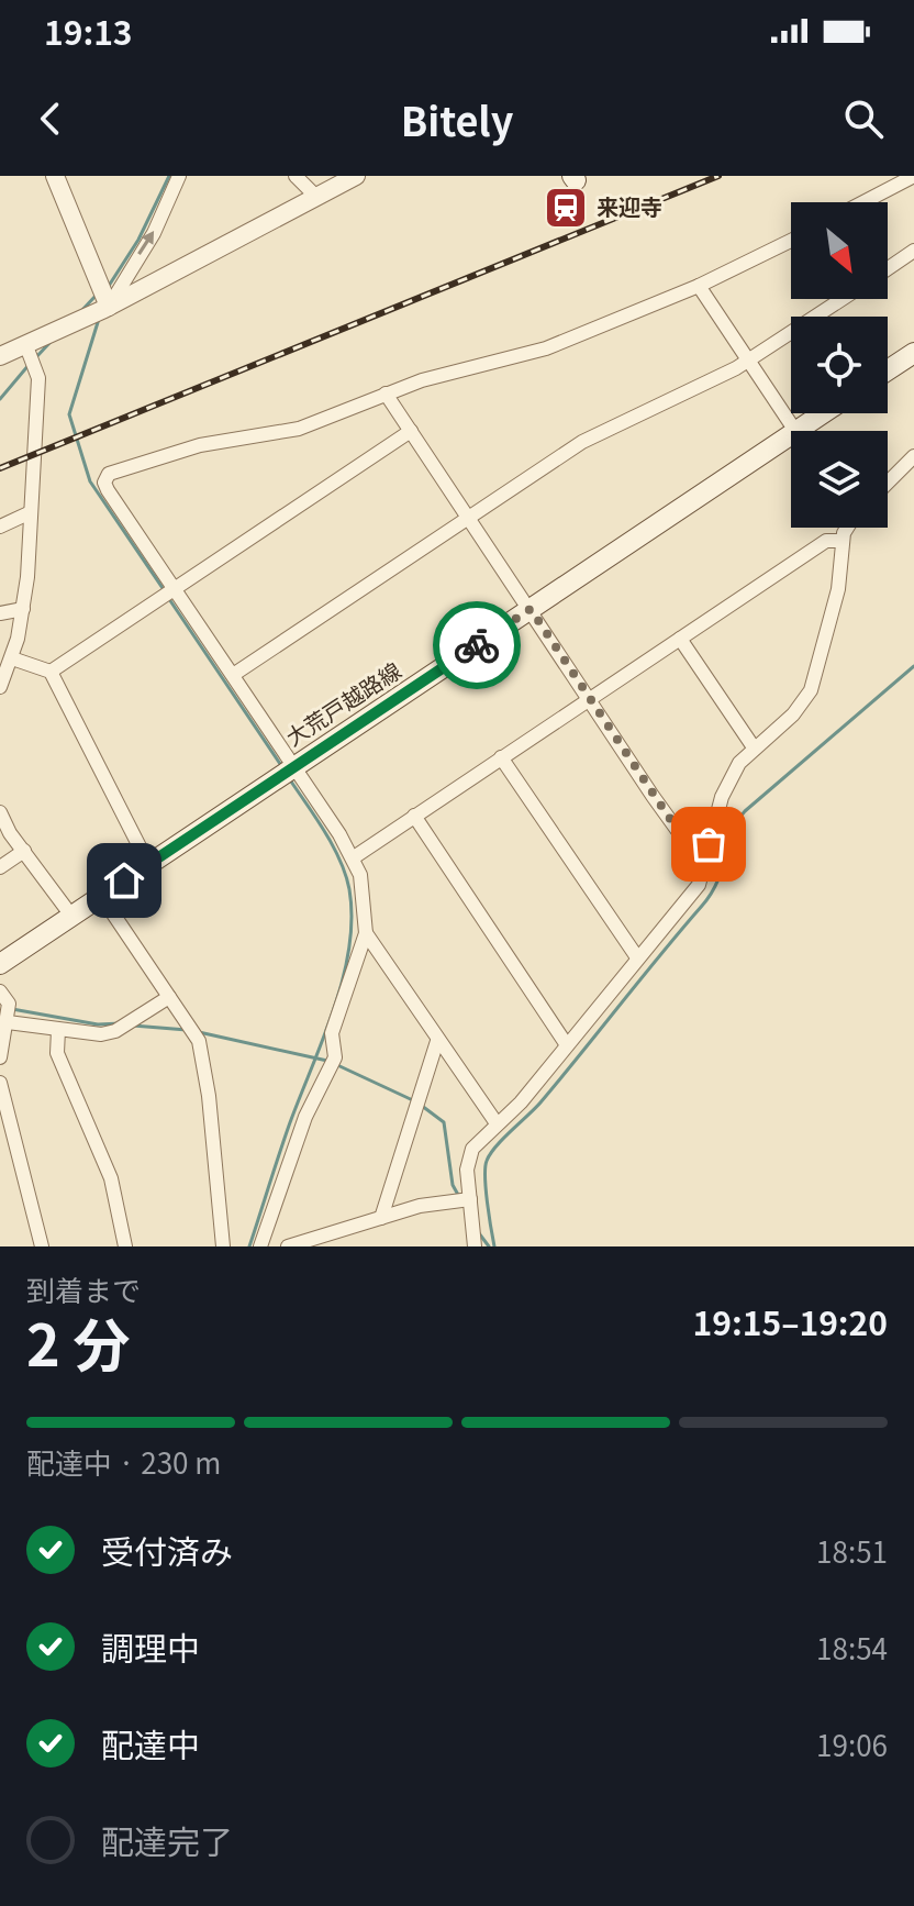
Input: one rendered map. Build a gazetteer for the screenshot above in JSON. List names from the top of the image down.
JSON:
{
  "streets": {
    "main road": ["大荒戸越路線"]
  },
  "places": {
    "station": ["来迎寺"]
  },
  "north": "bottom right",
  "page": {
    "status": "19:13",
    "header": "Bitely",
    "heading": ["2 分", "到着まで", "19:15–19:20"],
    "bar": "配達中 · 230 m",
    "list": [
      ["受付済み", "18:51"],
      ["調理中", "18:54"],
      ["配達中", "19:06"],
      "配達完了"
    ]
  }
}
